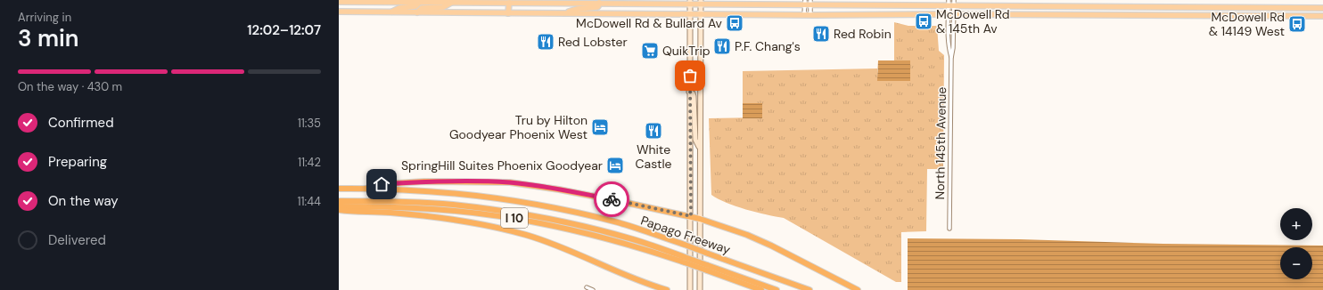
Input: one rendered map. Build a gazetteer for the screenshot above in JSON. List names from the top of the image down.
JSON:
{
  "streets": {
    "highway": ["I 10", "Papago Freeway"],
    "street": ["North 145th Avenue"]
  },
  "places": {
    "bus stop": ["McDowell Rd & 145th Av", "McDowell Rd & Bullard Av", "McDowell Rd & 14149 West"],
    "restaurant": [
      "Red Robin",
      "Red Lobster",
      "P.F. Chang's",
      "White Castle"
    ],
    "supermarket": ["QuikTrip"],
    "hotel": ["Tru by Hilton Goodyear Phoenix West", "SpringHill Suites Phoenix Goodyear"]
  },
  "page": {
    "heading": ["3 min", "Arriving in", "12:02–12:07"],
    "bar": "On the way · 430 m",
    "list": [
      ["Confirmed", "11:35"],
      ["Preparing", "11:42"],
      ["On the way", "11:44"],
      "Delivered"
    ],
    "map_buttons": ["+", "−"]
  }
}
